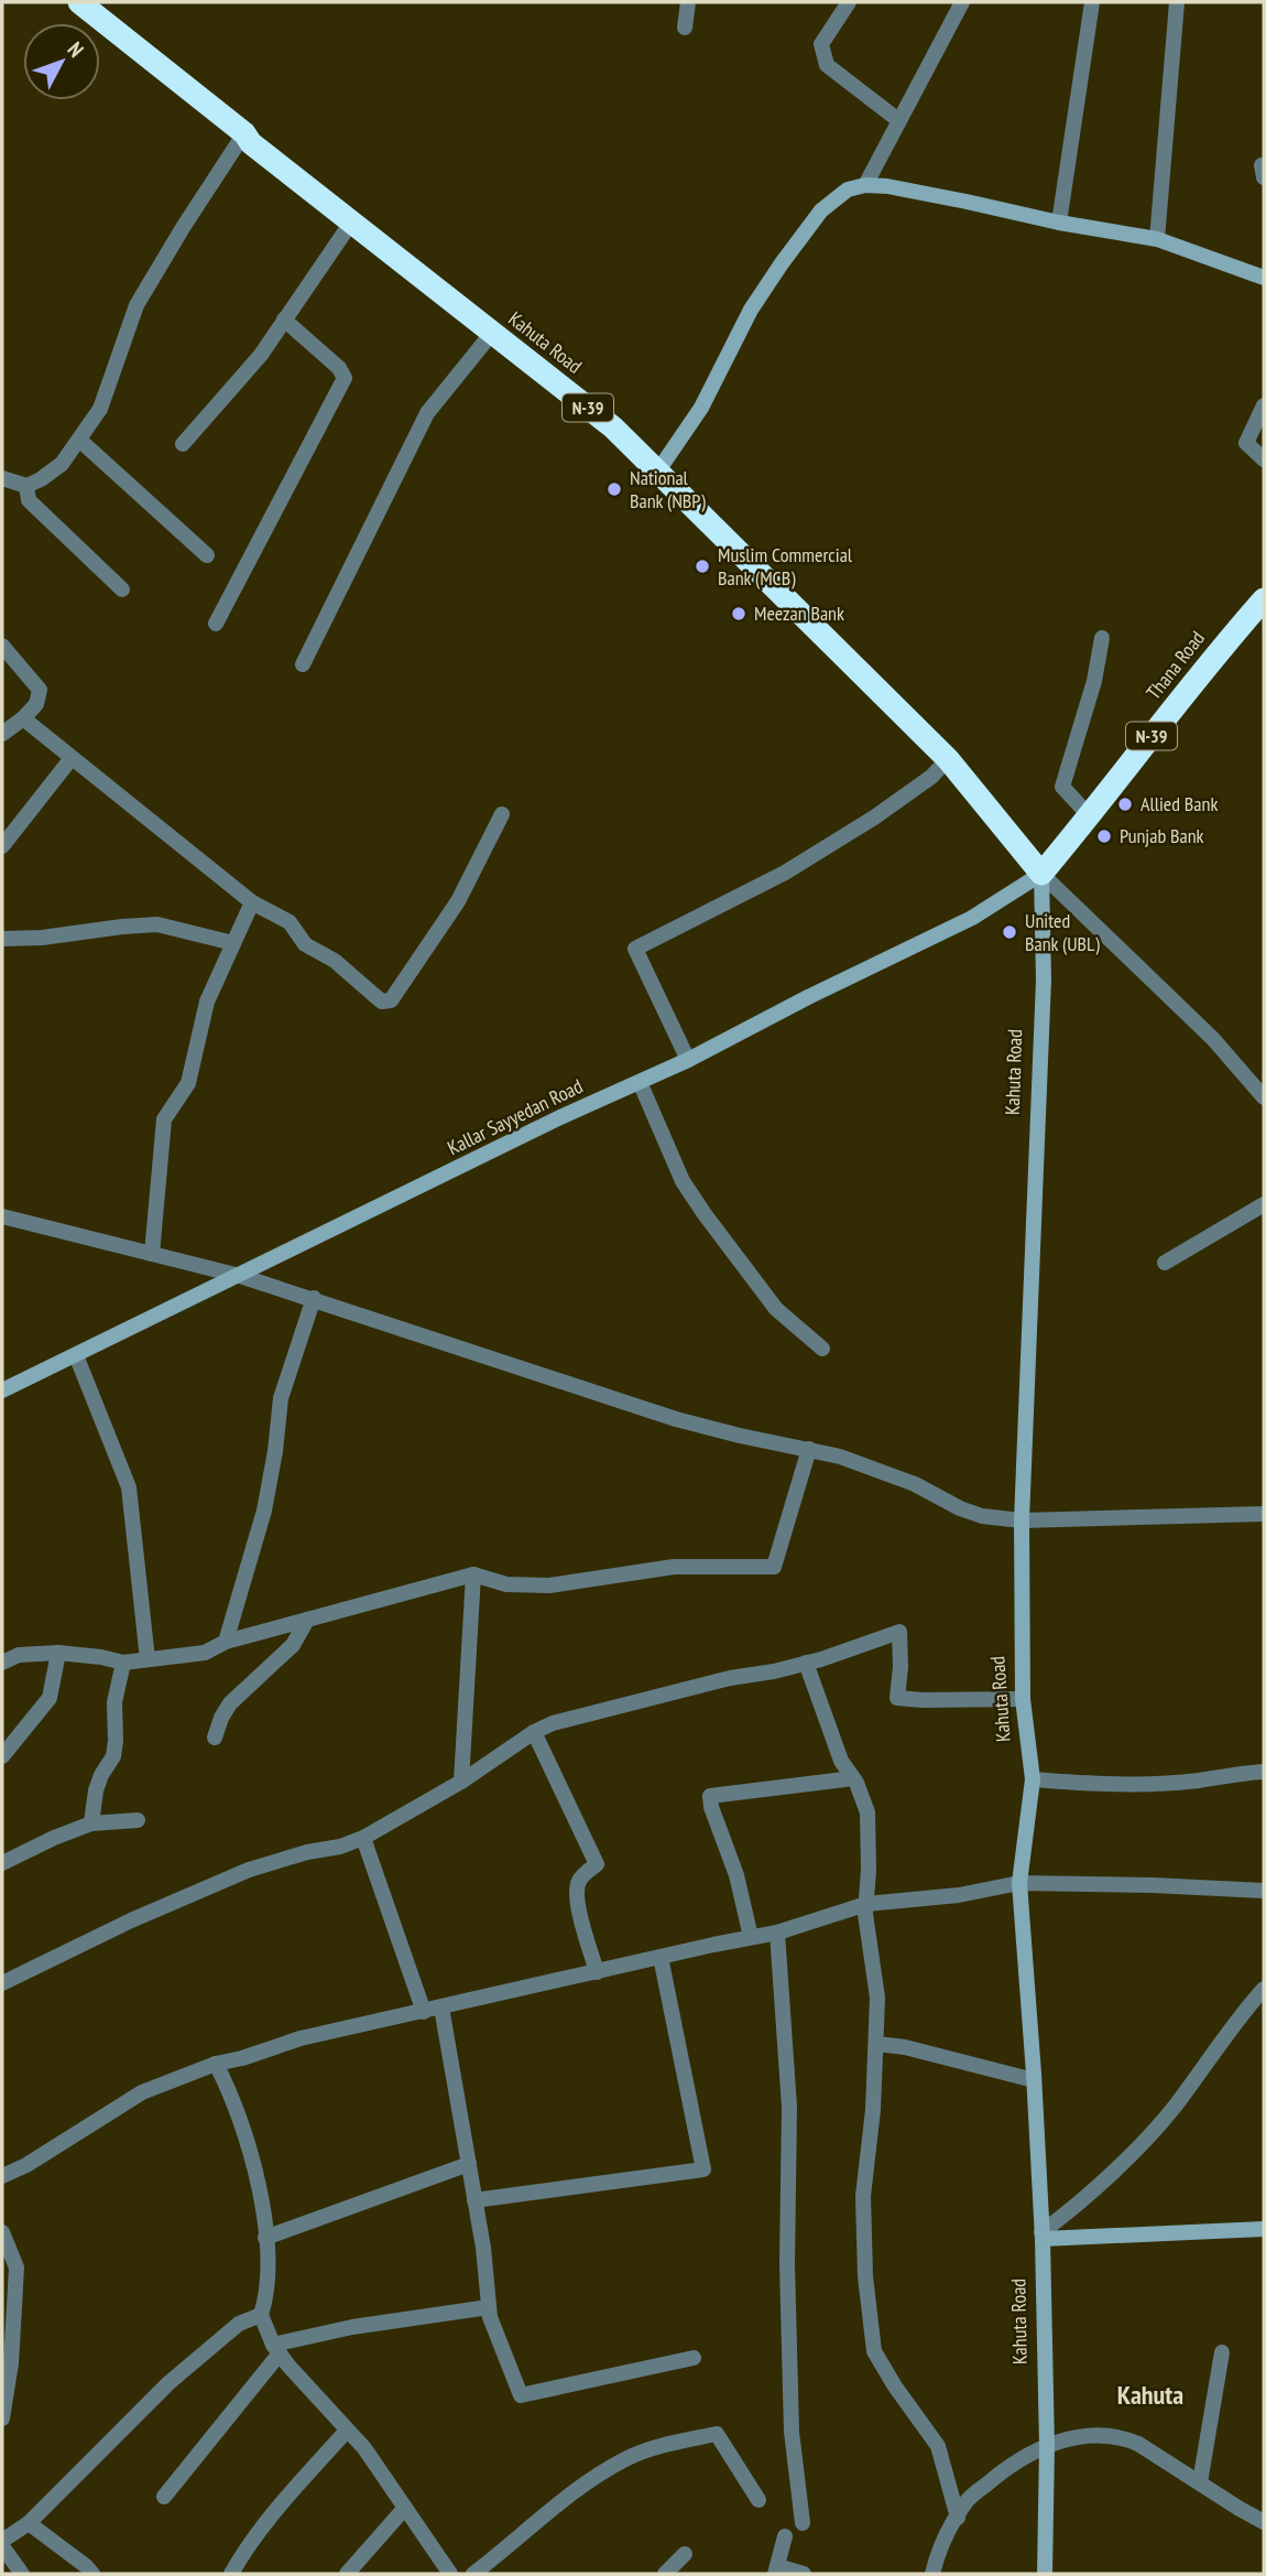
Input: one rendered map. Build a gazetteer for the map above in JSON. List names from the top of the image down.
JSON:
{
  "streets": {
    "highway": ["Kahuta Road", "N-39", "Thana Road"],
    "main road": ["Kallar Sayyedan Road"]
  },
  "crossings": [
    ["Kahuta Road", "Thana Road"],
    ["Kahuta Road", "Kallar Sayyedan Road"],
    ["Thana Road", "Kallar Sayyedan Road"]
  ],
  "districts": ["Kahuta"],
  "places": [
    "National Bank (NBP)",
    "Muslim Commercial Bank (MCB)",
    "Meezan Bank",
    "Allied Bank",
    "Punjab Bank",
    "United Bank (UBL)"
  ],
  "north": "top right"
}
